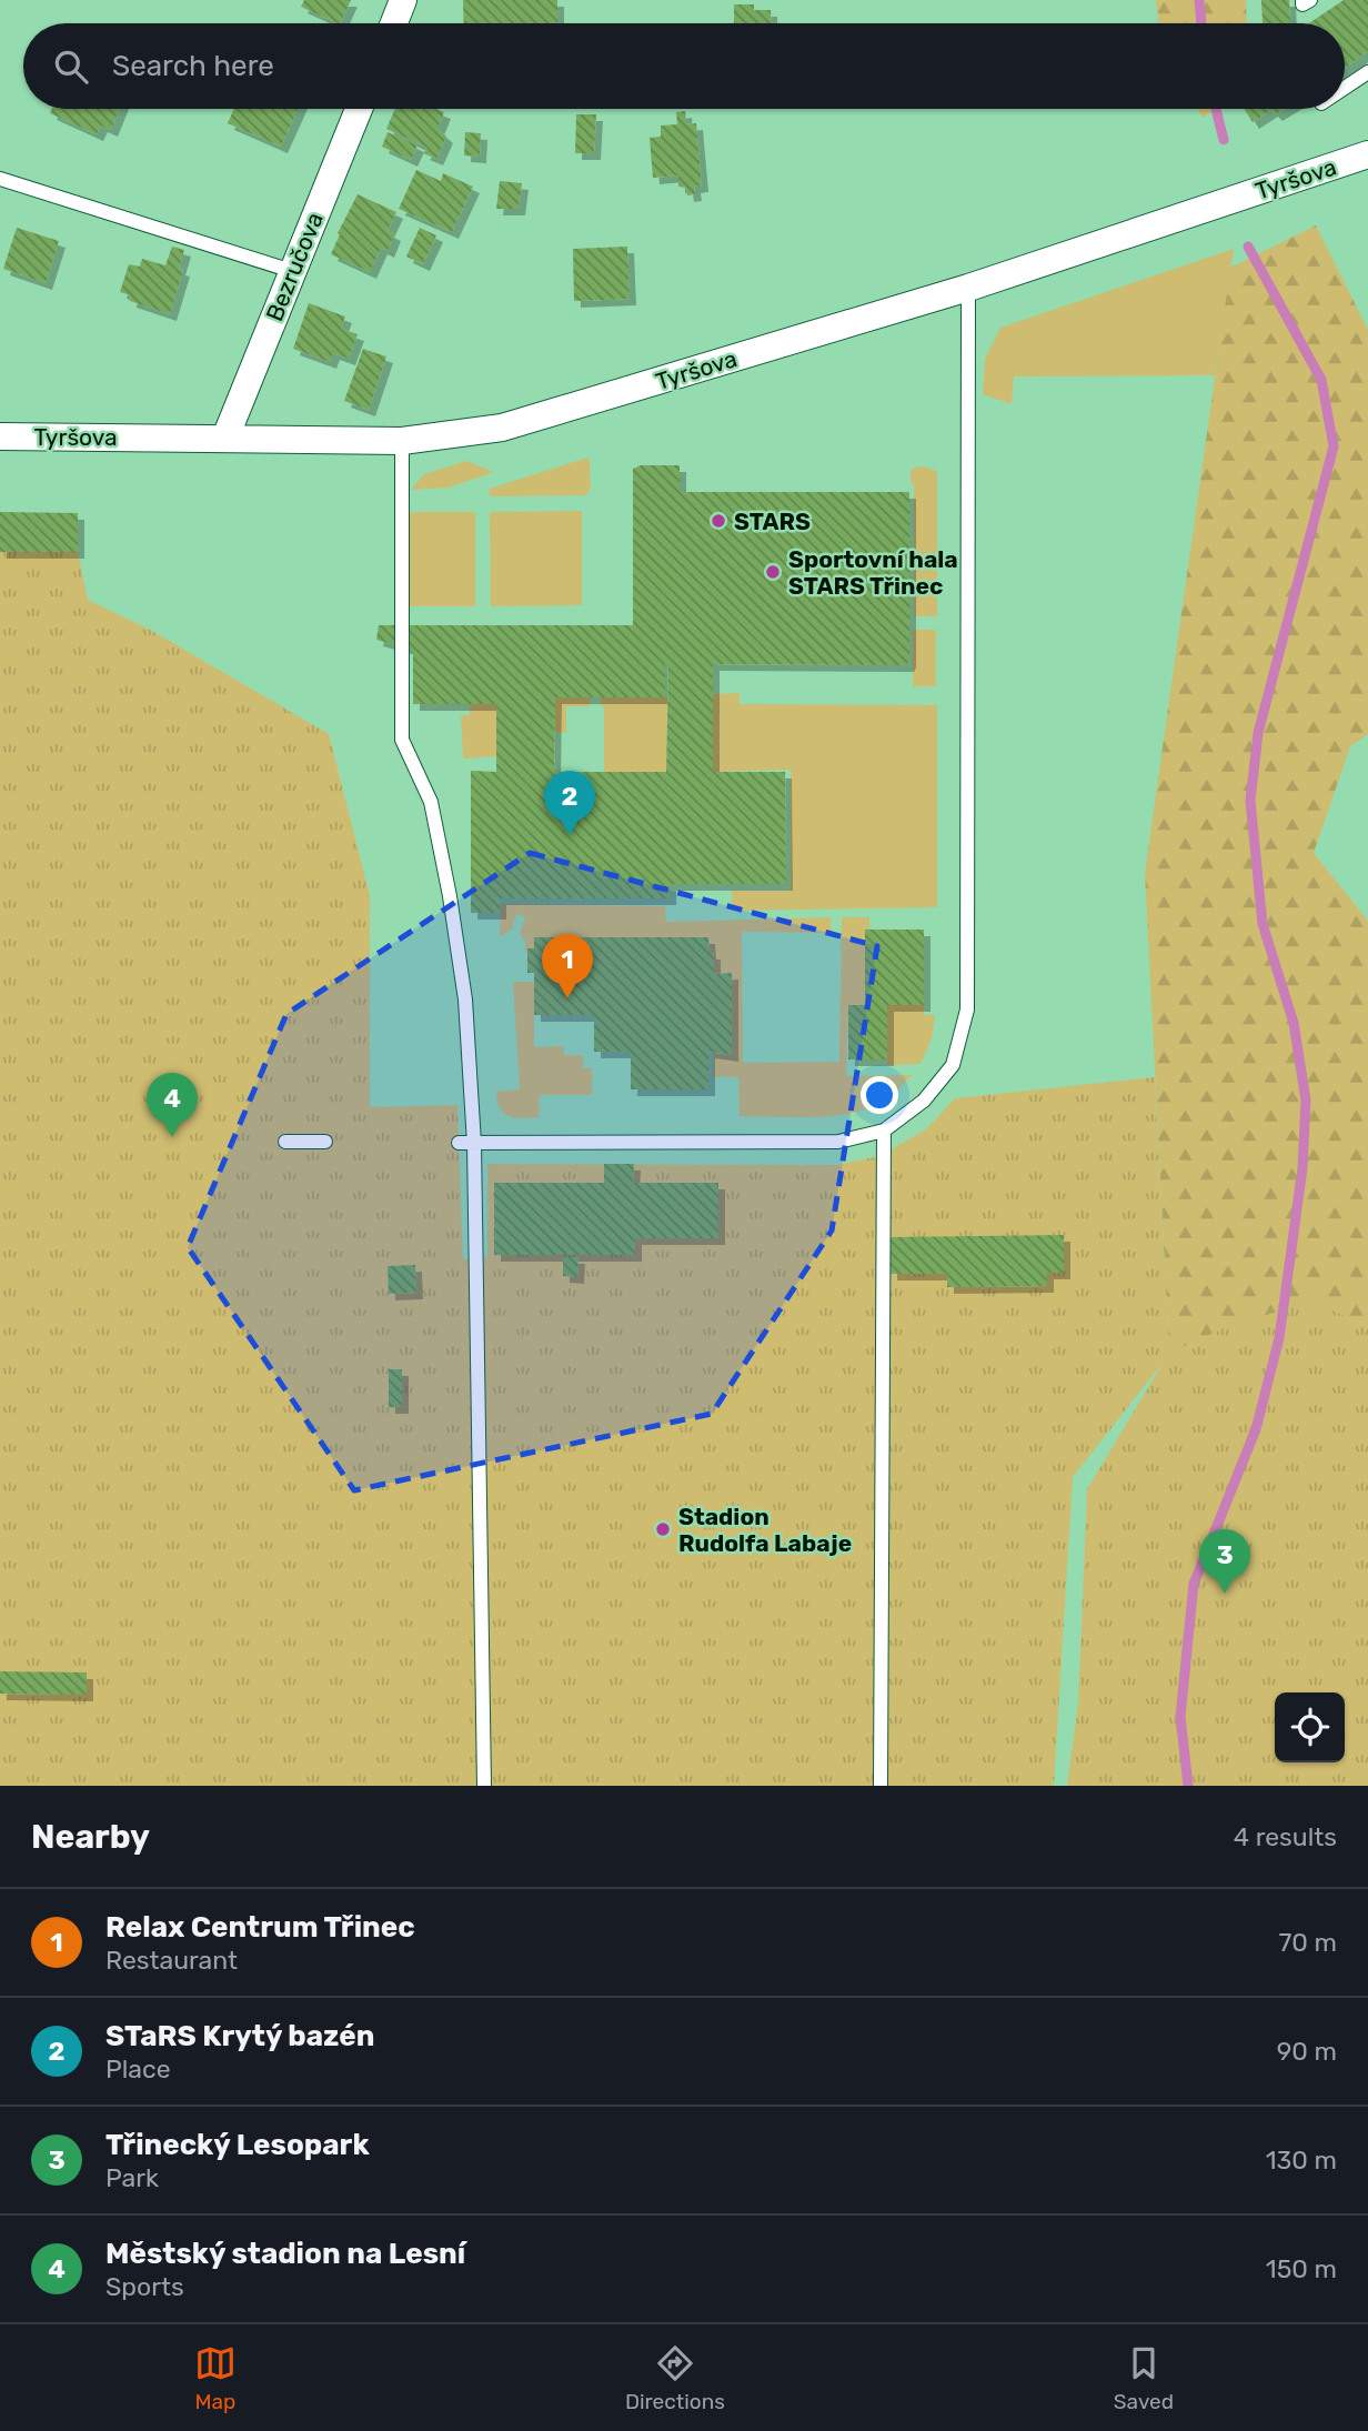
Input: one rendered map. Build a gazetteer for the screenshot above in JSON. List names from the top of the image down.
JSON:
{
  "streets": {
    "street": ["Tyršova", "Bezručova"]
  },
  "crossings": [
    ["Tyršova", "Bezručova"]
  ],
  "places": ["STARS", "Sportovní hala STARS Třinec", "Stadion Rudolfa Labaje"],
  "page": {
    "search": "Search here",
    "pins": [
      "2",
      "1",
      "4",
      "3"
    ],
    "heading": ["Nearby", "4 results"],
    "list": [
      {
        "mark": "1",
        "name": "Relax Centrum Třinec",
        "note": "Restaurant",
        "value": "70 m"
      },
      {
        "mark": "2",
        "name": "STaRS Krytý bazén",
        "note": "Place",
        "value": "90 m"
      },
      {
        "mark": "3",
        "name": "Třinecký Lesopark",
        "note": "Park",
        "value": "130 m"
      },
      {
        "mark": "4",
        "name": "Městský stadion na Lesní",
        "note": "Sports",
        "value": "150 m"
      }
    ],
    "nav": ["Map", "Directions", "Saved"]
  }
}
